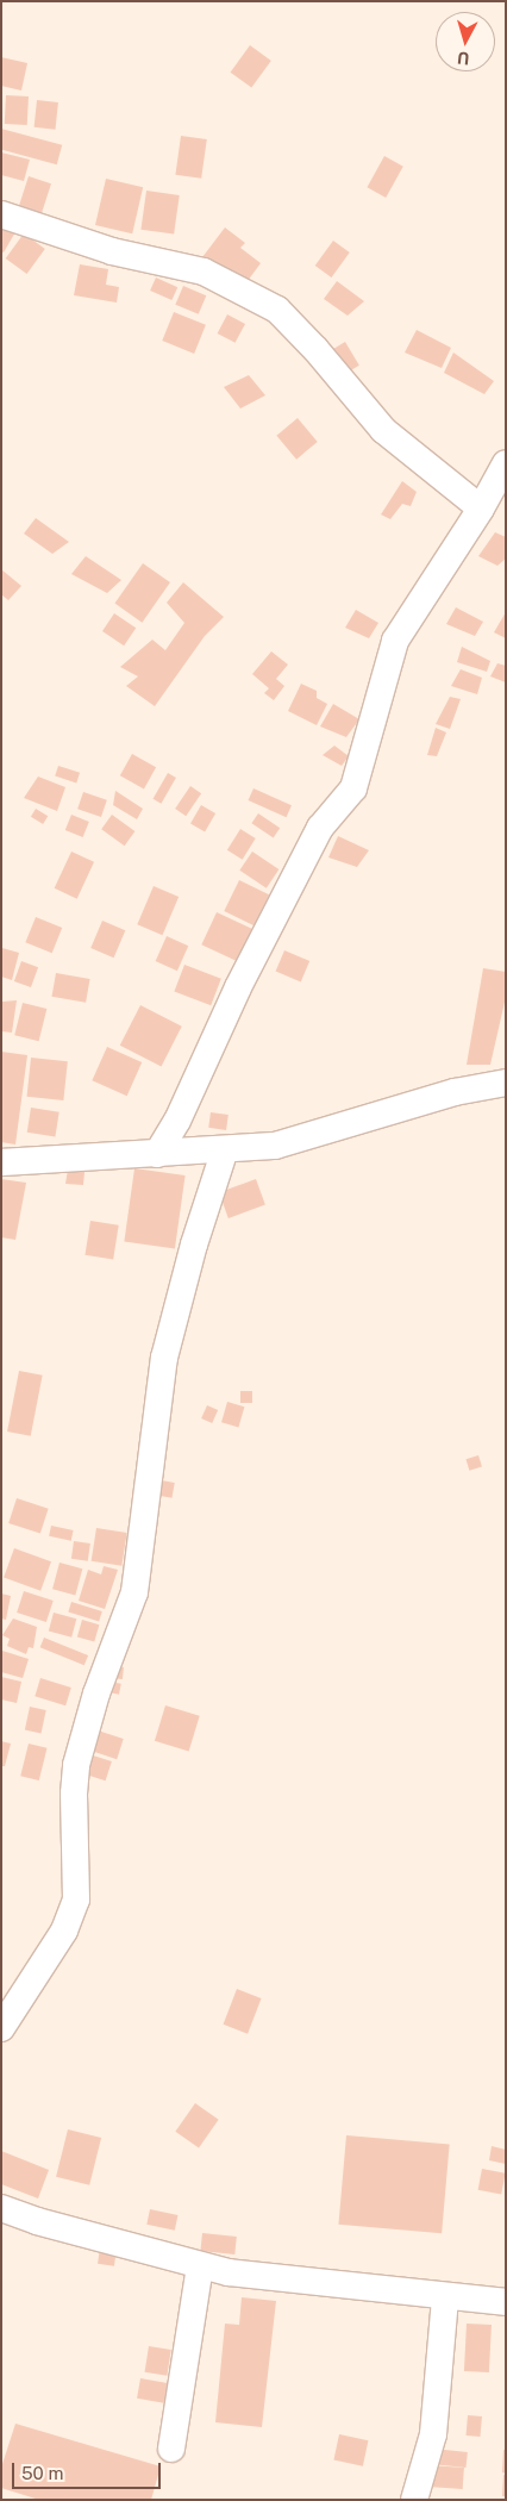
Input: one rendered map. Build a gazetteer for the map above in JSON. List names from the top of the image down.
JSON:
{
  "scale_bar": "50 m",
  "north": "bottom"
}
